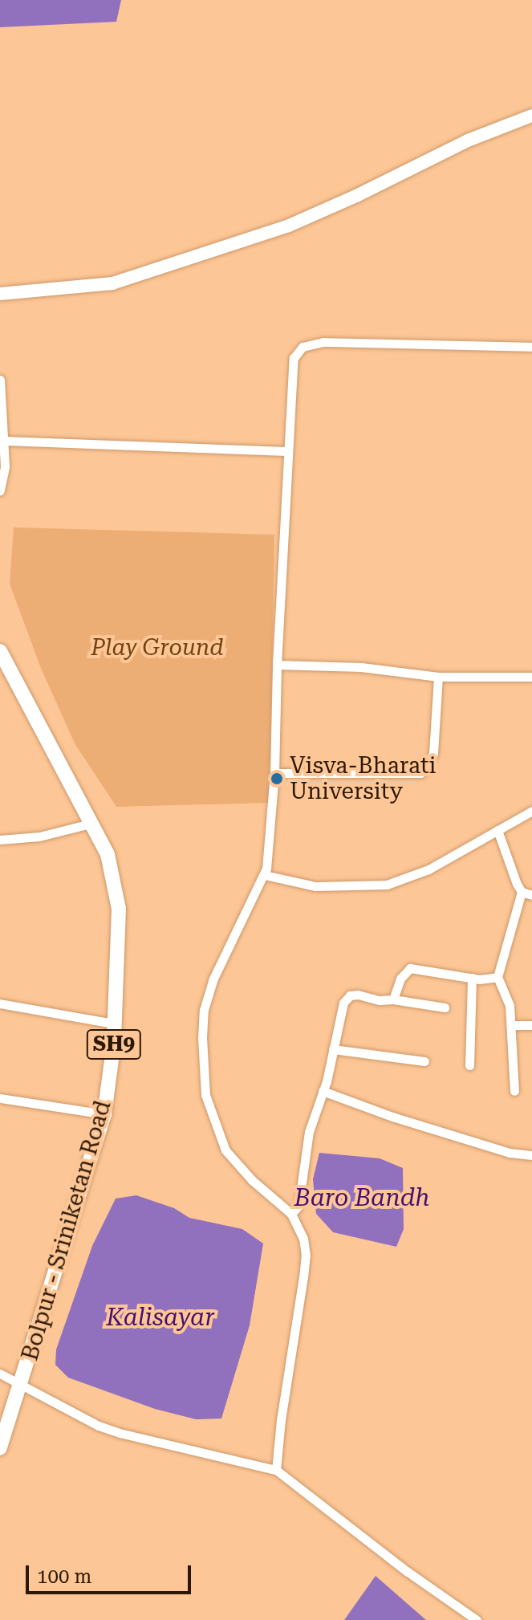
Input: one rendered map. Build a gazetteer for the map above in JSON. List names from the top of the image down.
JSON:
{
  "streets": {
    "main road": ["SH9", "Bolpur - Sriniketan Road"]
  },
  "water": ["Baro Bandh", "Kalisayar"],
  "parks": ["Play Ground"],
  "places": ["Visva-Bharati University"],
  "scale_bar": "100 m"
}
